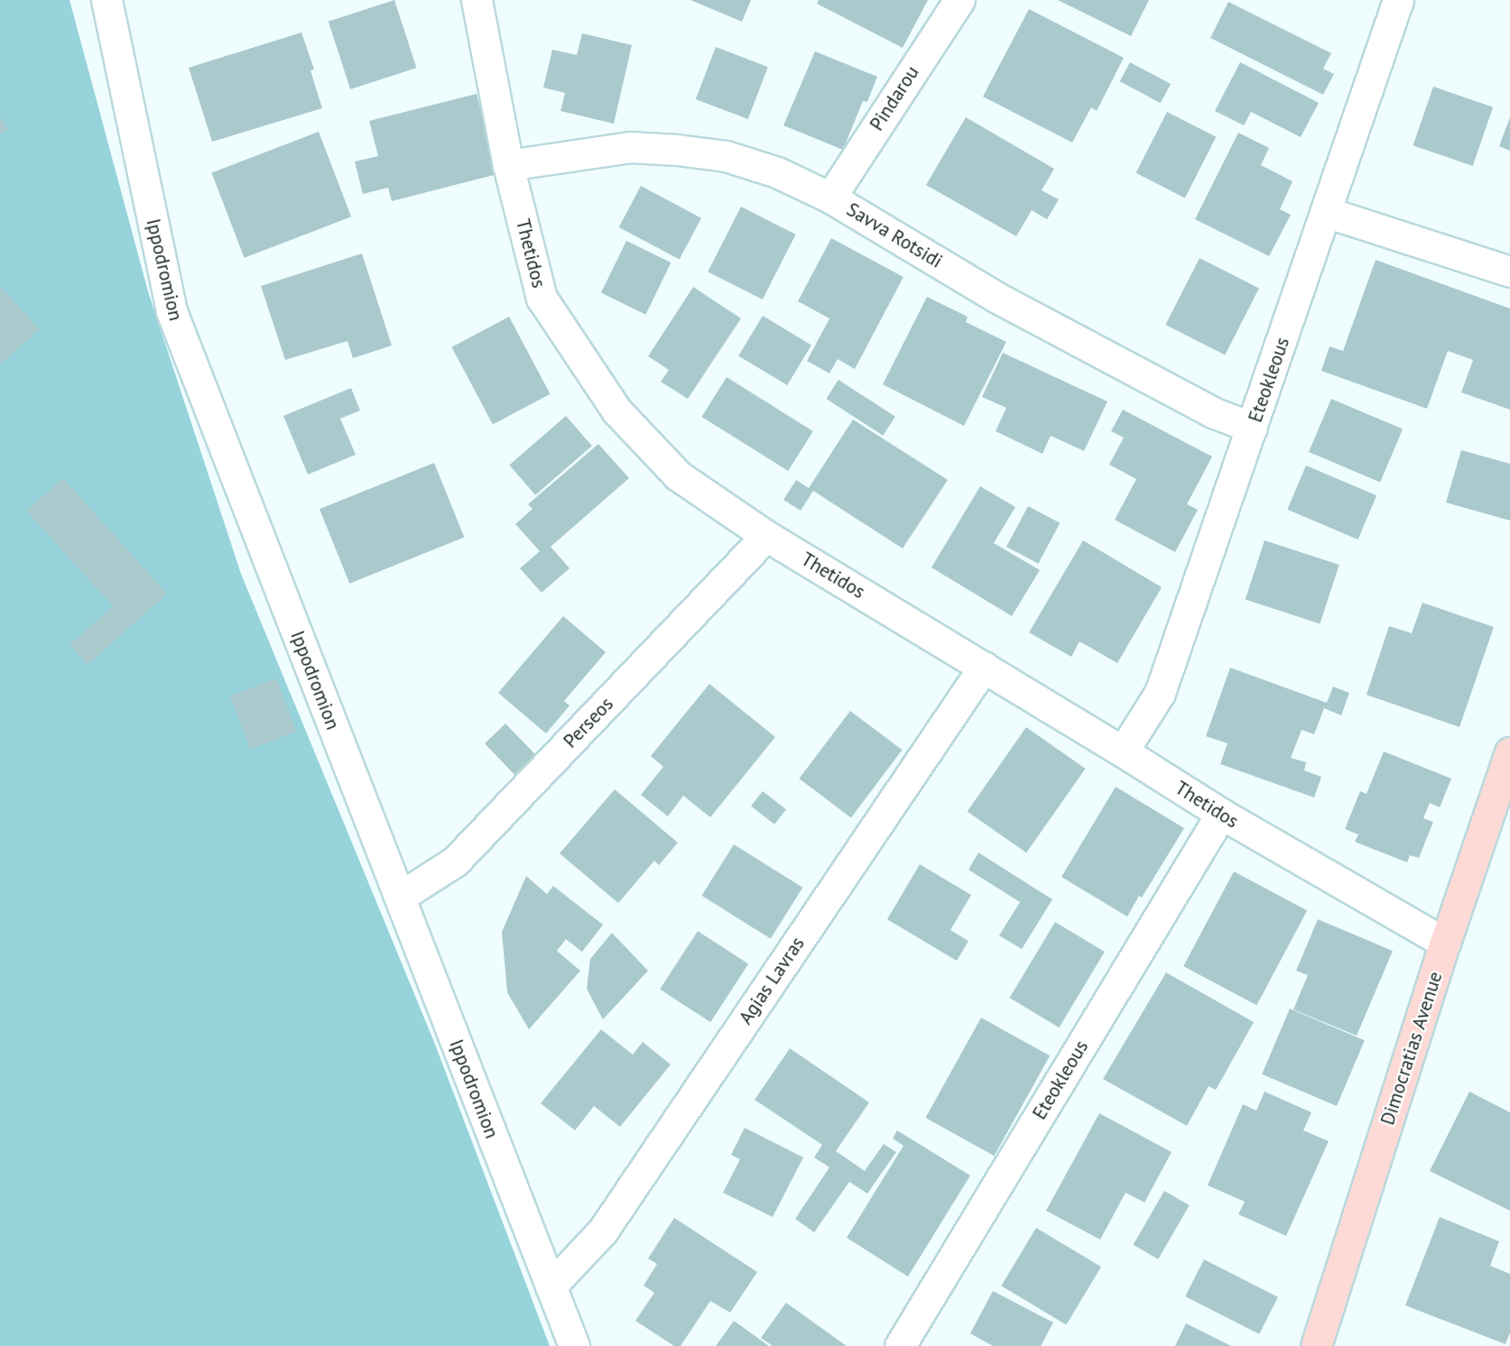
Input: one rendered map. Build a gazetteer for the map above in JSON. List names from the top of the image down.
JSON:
{
  "streets": {
    "main road": ["Dimocratias Avenue"],
    "street": [
      "Pindarou",
      "Savva Rotsidi",
      "Thetidos",
      "Ippodromion",
      "Eteokleous",
      "Perseos",
      "Agias Lavras"
    ]
  },
  "crossings": [
    ["Pindarou", "Savva Rotsidi"],
    ["Savva Rotsidi", "Thetidos"],
    ["Savva Rotsidi", "Eteokleous"],
    ["Thetidos", "Eteokleous"],
    ["Thetidos", "Perseos"],
    ["Thetidos", "Agias Lavras"],
    ["Thetidos", "Dimocratias Avenue"],
    ["Ippodromion", "Perseos"],
    ["Ippodromion", "Agias Lavras"]
  ]
}
